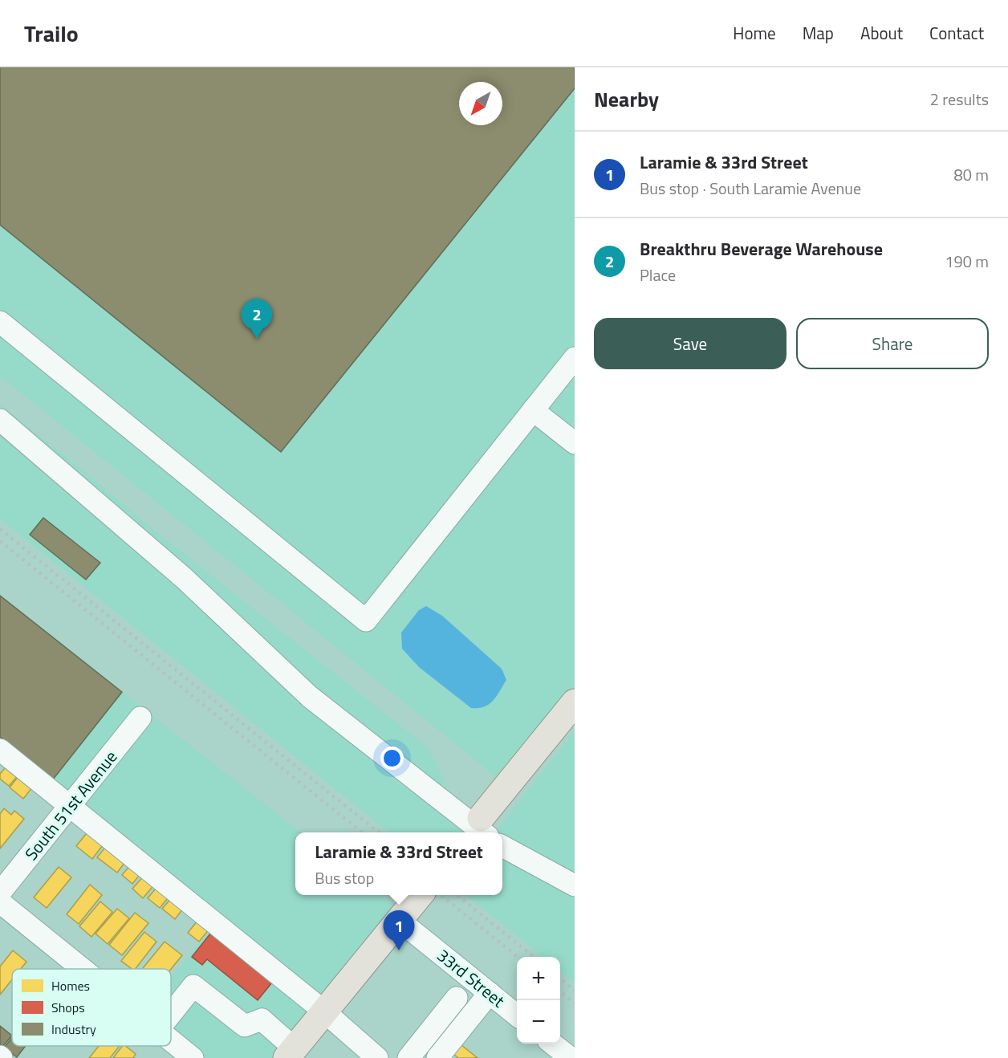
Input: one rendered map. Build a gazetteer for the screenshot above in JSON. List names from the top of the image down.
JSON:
{
  "streets": {
    "street": ["South 51st Avenue", "33rd Street"]
  },
  "legend": ["Homes", "Shops", "Industry"],
  "north": "bottom left",
  "page": {
    "header": "Trailo",
    "nav": [
      "Home",
      "Map",
      "About",
      "Contact"
    ],
    "heading": ["Nearby", "2 results"],
    "list": [
      {
        "mark": "1",
        "name": "Laramie & 33rd Street",
        "note": "Bus stop · South Laramie Avenue",
        "value": "80 m"
      },
      {
        "mark": "2",
        "name": "Breakthru Beverage Warehouse",
        "note": "Place",
        "value": "190 m"
      }
    ],
    "pins": ["2", "1"],
    "buttons": ["Save", "Share"],
    "popup": ["Laramie & 33rd Street", "Bus stop"],
    "map_buttons": ["+", "−"]
  }
}
